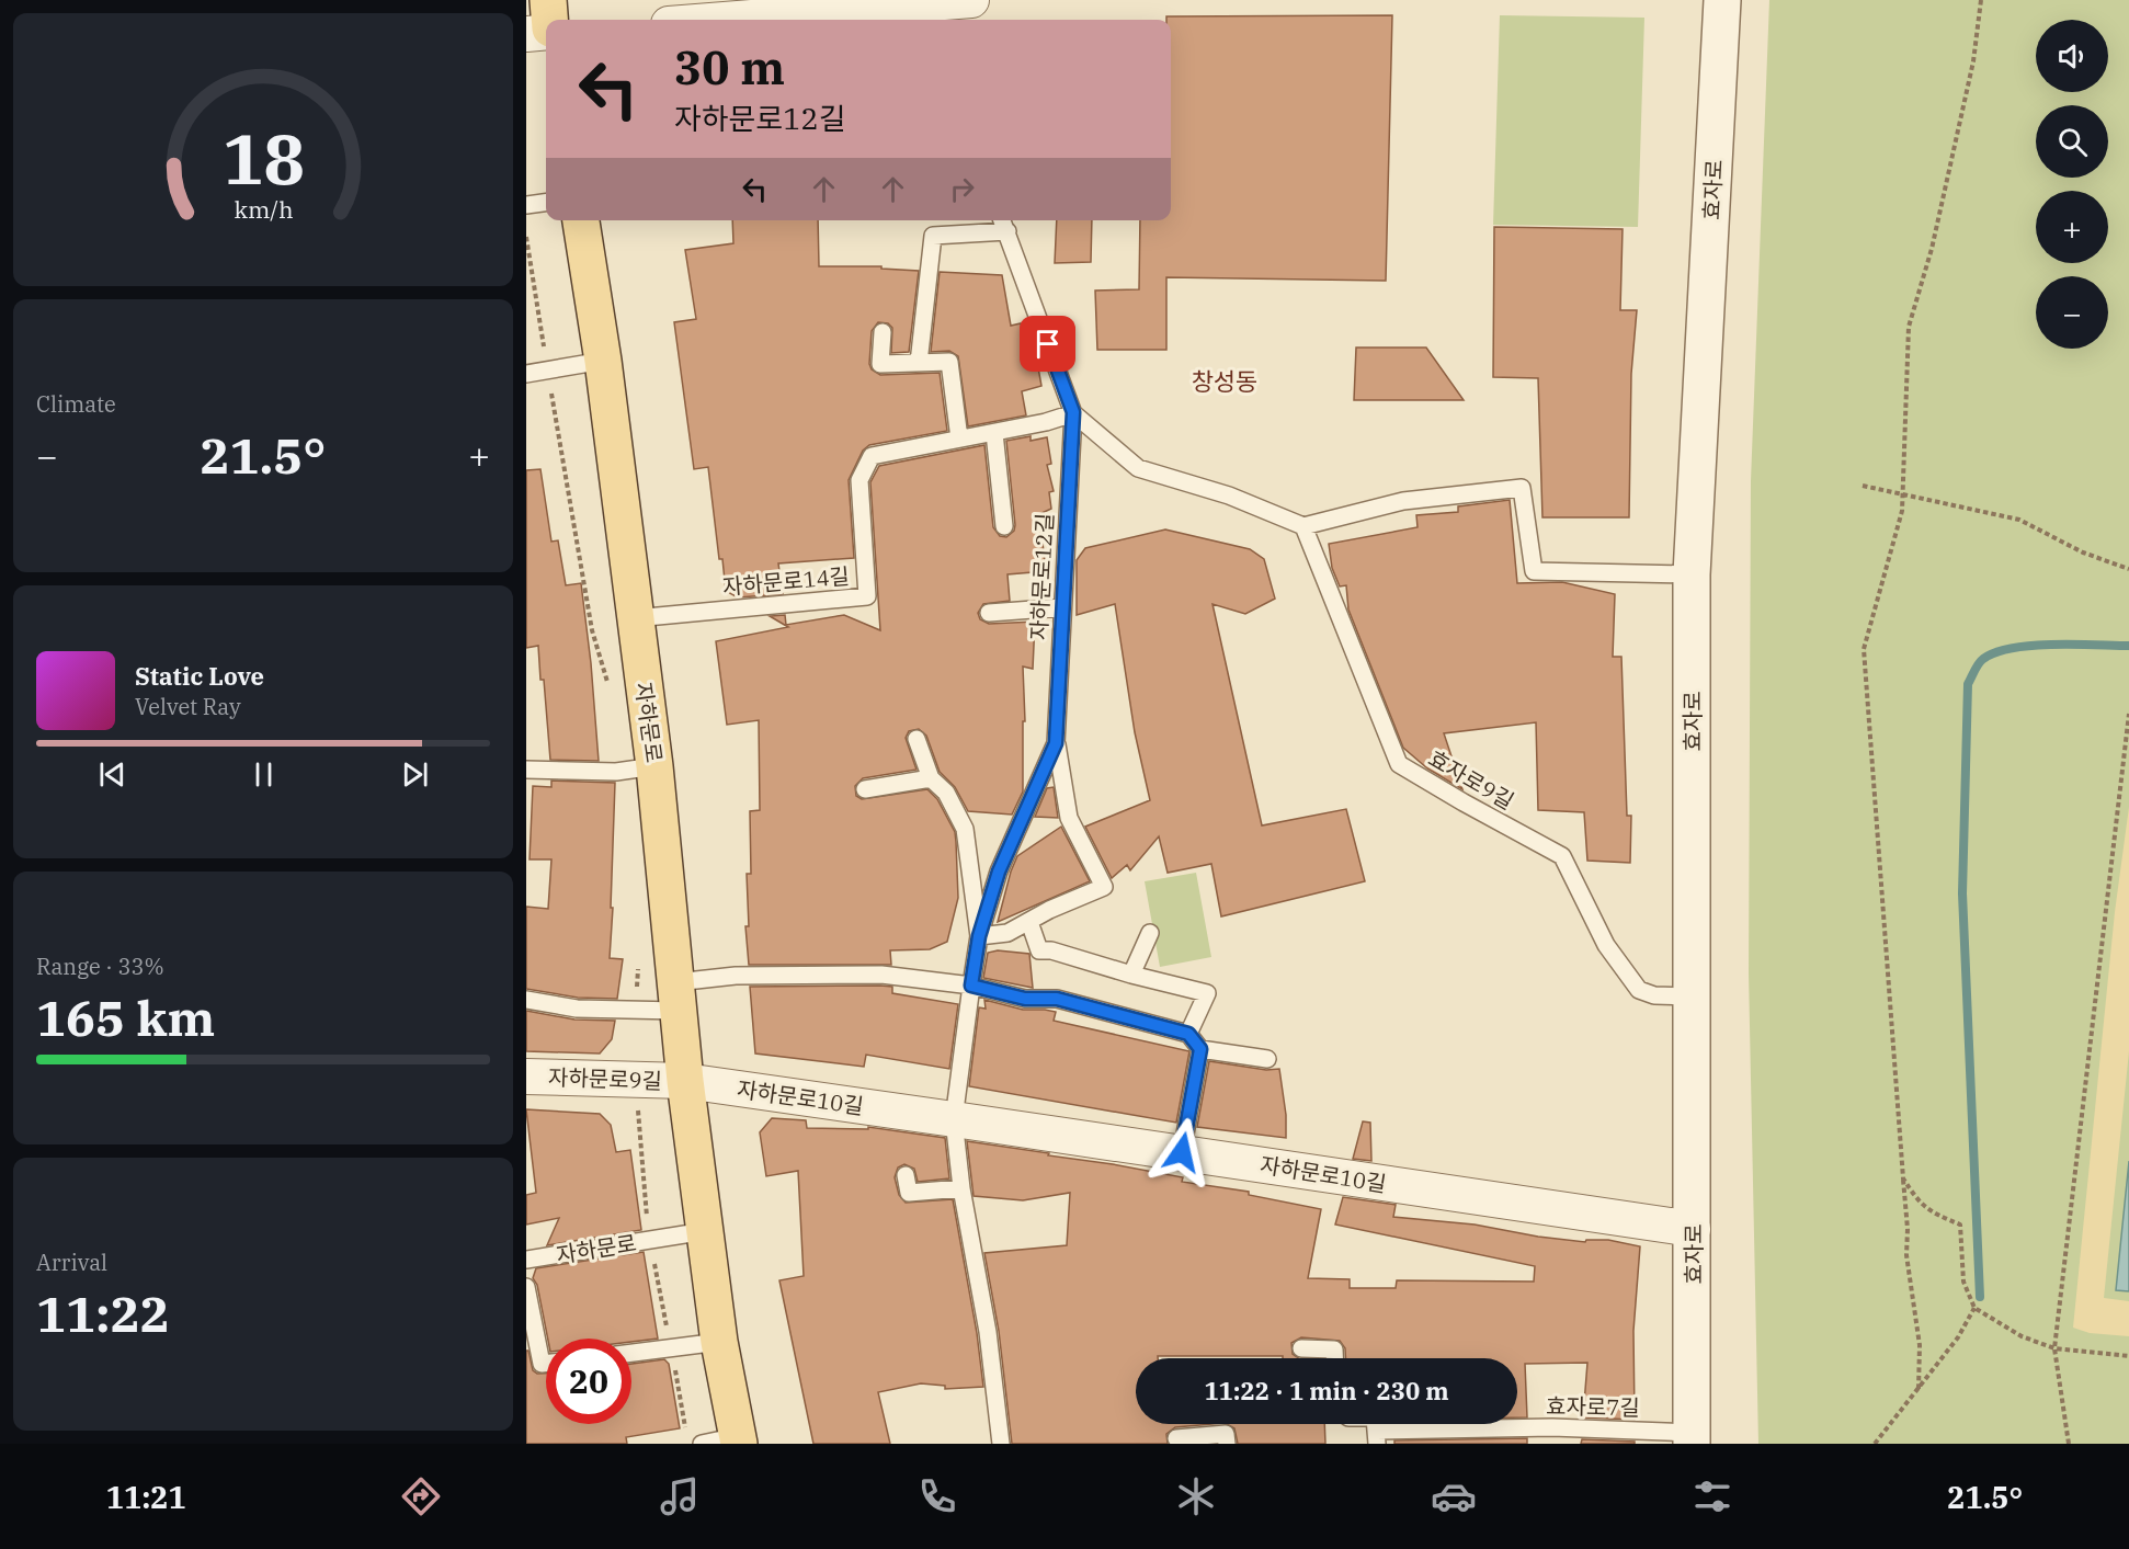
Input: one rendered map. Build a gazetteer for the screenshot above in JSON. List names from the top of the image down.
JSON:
{
  "streets": {
    "main road": ["자하문로"],
    "street": ["효자로", "자하문로9길", "자하문로10길"],
    "lane": [
      "자하문로12길",
      "자하문로14길",
      "효자로9길",
      "효자로7길"
    ]
  },
  "crossings": [
    ["효자로", "효자로9길"],
    ["효자로", "자하문로10길"],
    ["효자로", "효자로7길"],
    ["자하문로12길", "자하문로14길"],
    ["자하문로14길", "자하문로"],
    ["자하문로", "자하문로9길"],
    ["자하문로", "자하문로10길"],
    ["자하문로9길", "자하문로10길"]
  ],
  "districts": ["창성동"],
  "page": {
    "map_buttons": ["+", "−"],
    "turn": ["30 m", "자하문로12길"],
    "tile": [
      "Climate",
      ["Range · 33%", "165 km"],
      ["Arrival", "11:22"]
    ],
    "heat": ["−", "21.5°", "+"],
    "song": ["Static Love", "Velvet Ray"],
    "limit": "20",
    "trip": "11:22 · 1 min · 230 m",
    "tabs": ["11:21", "21.5°"],
    "gauge": ["18", "km/h"]
  }
}
